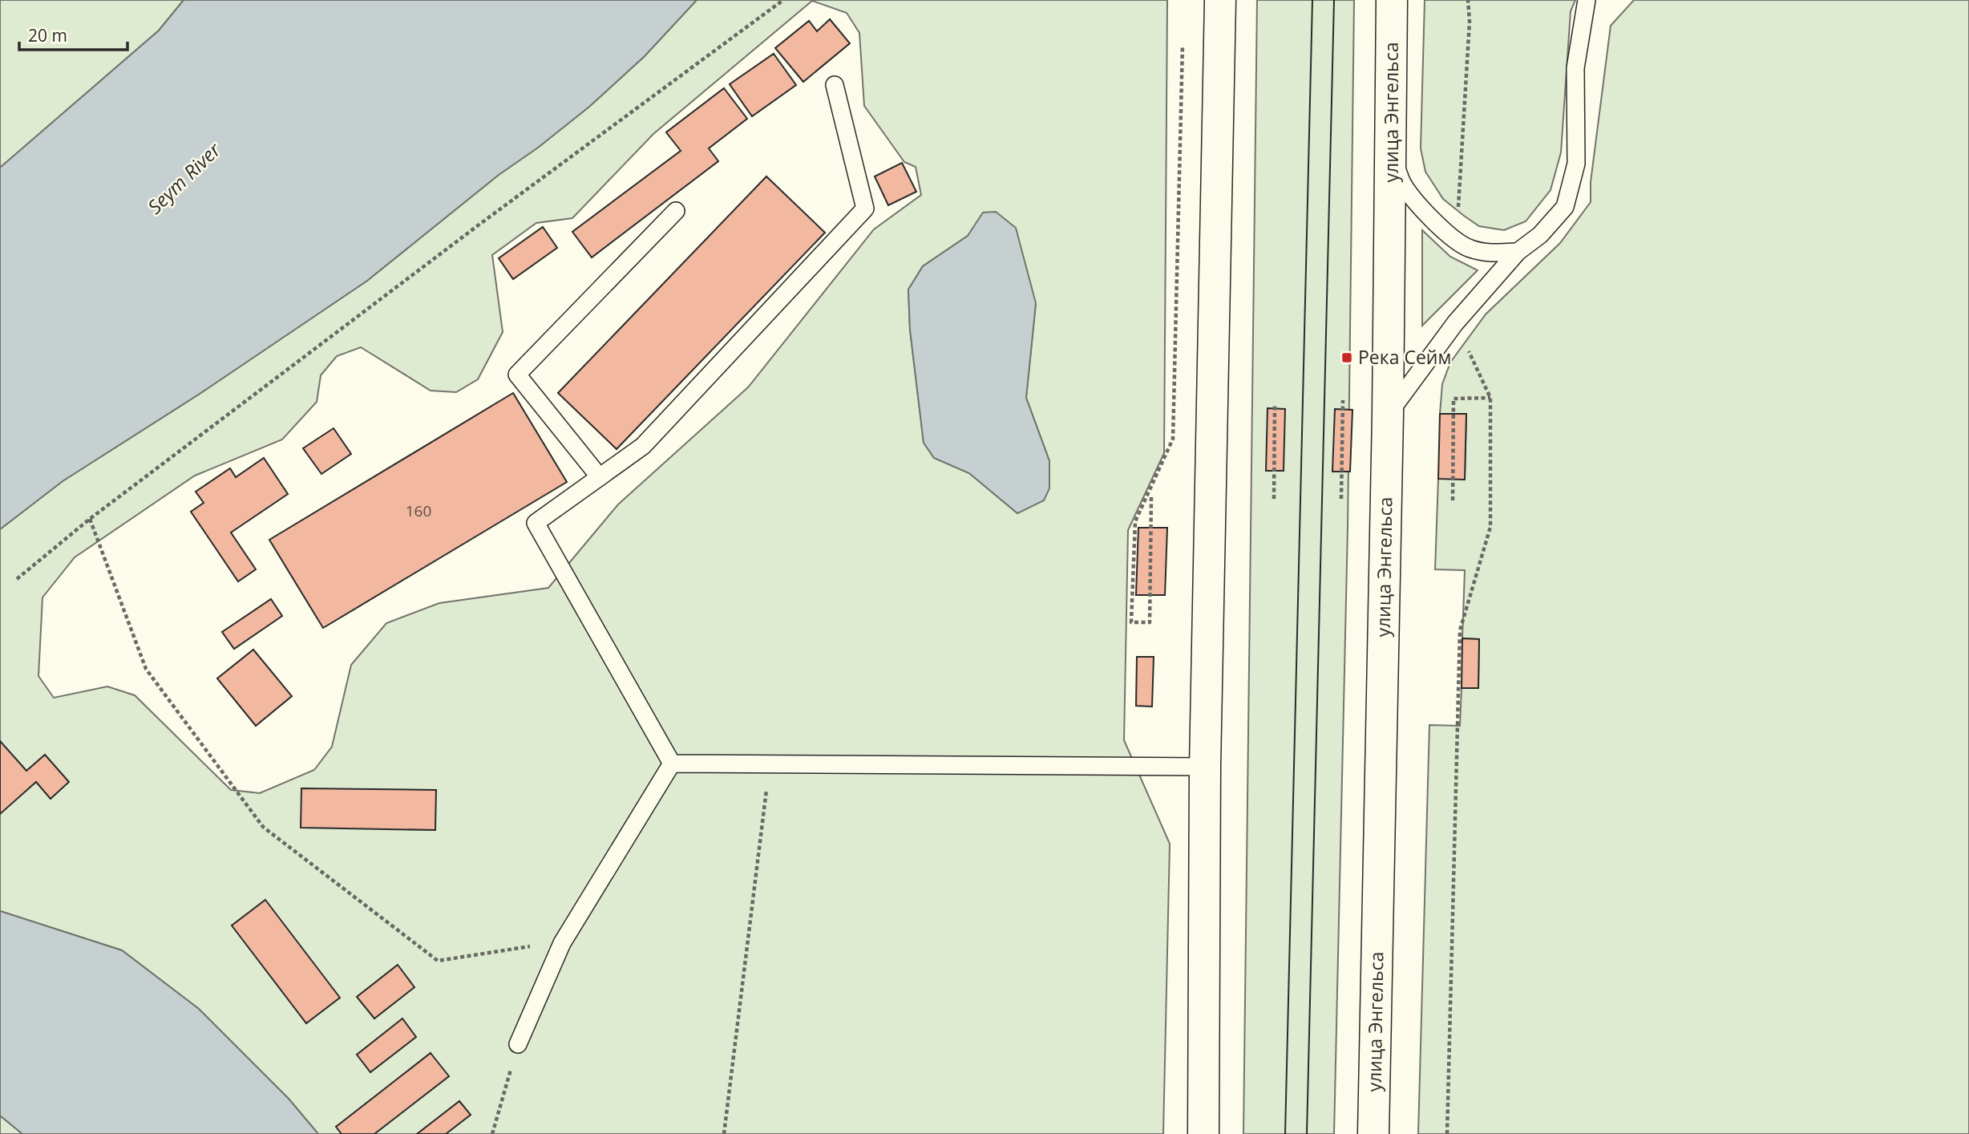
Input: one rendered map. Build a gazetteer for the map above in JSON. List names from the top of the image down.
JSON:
{
  "streets": {
    "main road": ["улица Энгельса"]
  },
  "water": ["Seym River"],
  "places": {
    "transit": ["Река Сейм"]
  },
  "house_numbers": ["160"],
  "scale_bar": "20 m"
}
